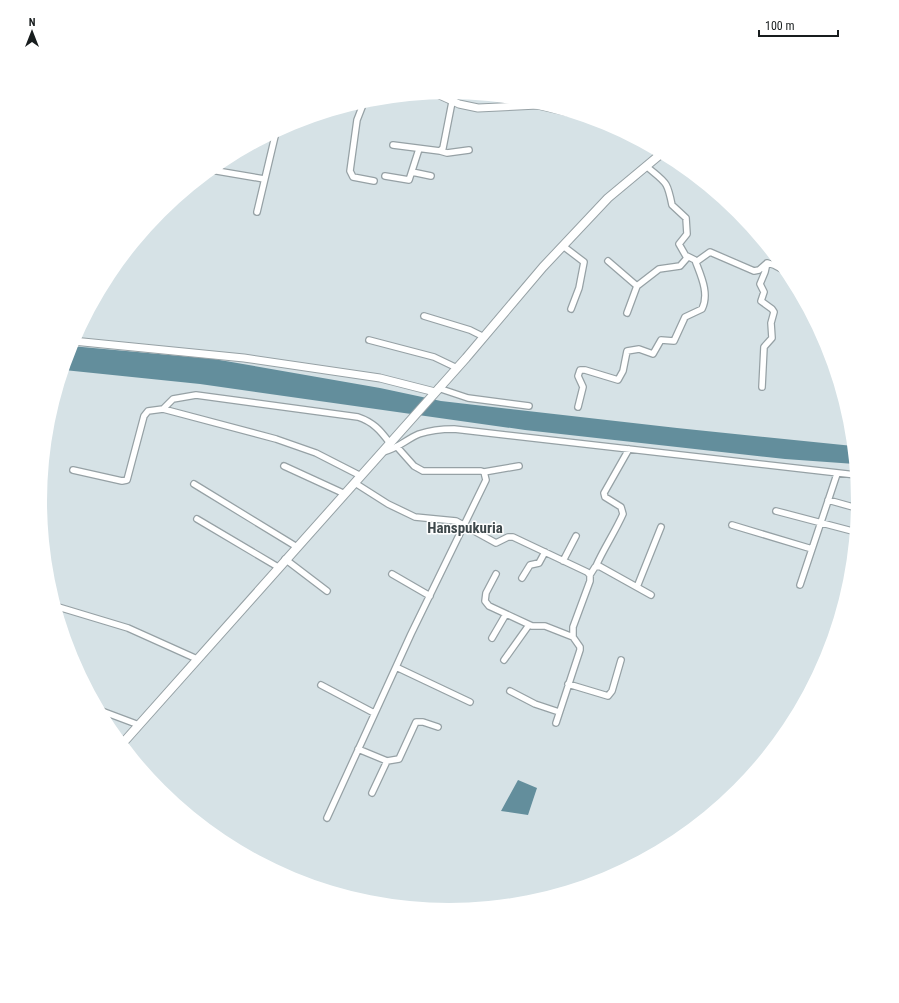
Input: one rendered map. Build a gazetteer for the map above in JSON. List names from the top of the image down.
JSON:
{
  "districts": ["Hanspukuria"],
  "scale_bar": "100 m",
  "north": "top"
}
